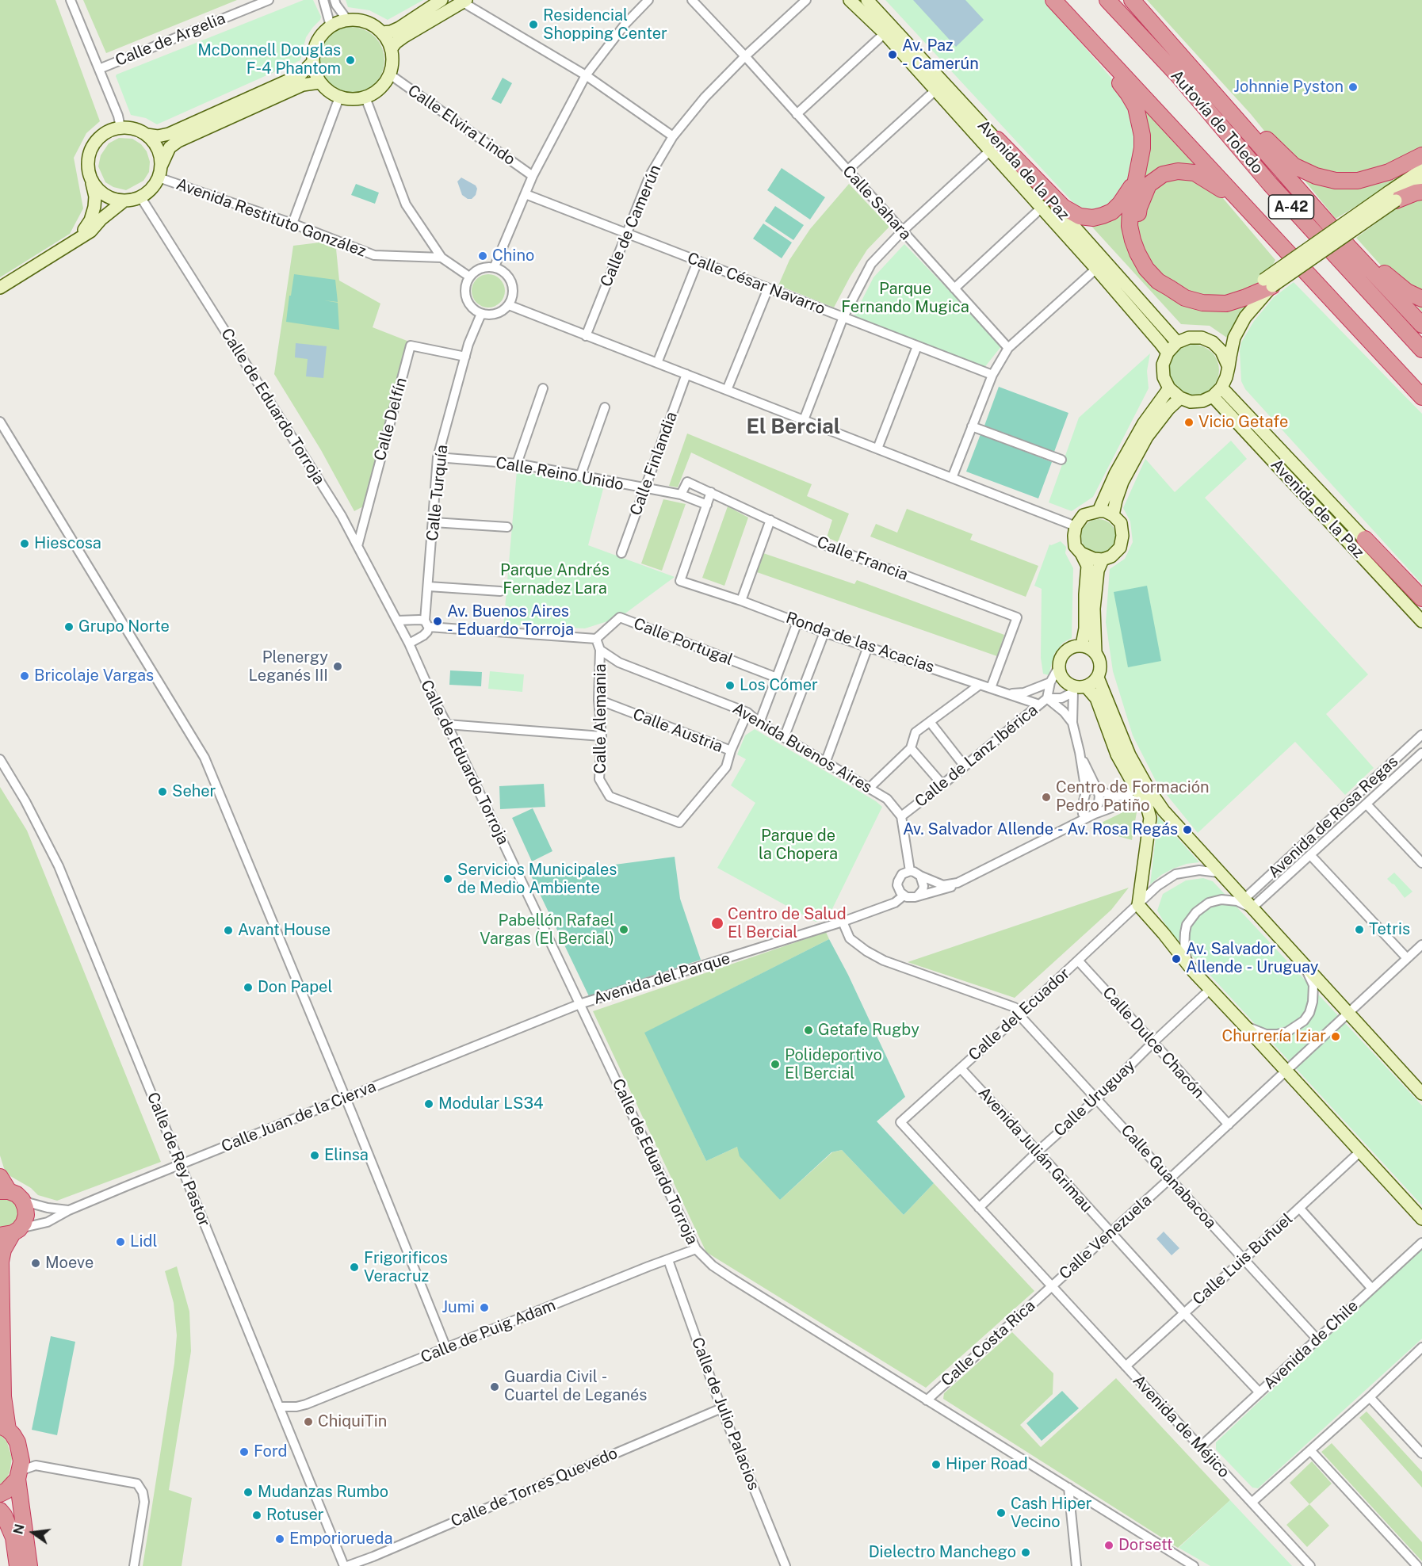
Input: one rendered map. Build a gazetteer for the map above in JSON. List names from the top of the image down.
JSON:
{
  "streets": {
    "highway": ["Autovía de Toledo", "A-42"],
    "street": [
      "Calle de Argelia",
      "Calle Elvira Lindo",
      "Avenida de la Paz",
      "Calle Sahara",
      "Avenida Restituto González",
      "Calle de Camerún",
      "Calle César Navarro",
      "Calle de Eduardo Torroja",
      "Calle Delfín",
      "Calle Finlandia",
      "Calle Reino Unido",
      "Calle Turquía",
      "Calle Francia",
      "Calle Portugal",
      "Ronda de las Acacias",
      "Calle Alemania",
      "Calle Austria",
      "Avenida Buenos Aires",
      "Calle de Lanz Ibérica",
      "Avenida de Rosa Regas",
      "Avenida del Parque",
      "Calle del Ecuador",
      "Calle Dulce Chacón",
      "Calle Uruguay",
      "Calle Juan de la Cierva",
      "Avenida Julián Grimau",
      "Calle de Rey Pastor",
      "Calle Guanabacoa",
      "Calle Venezuela",
      "Calle Luis Buñuel",
      "Calle de Puig Adam",
      "Calle Costa Rica",
      "Avenida de Chile",
      "Calle de Julio Palacios",
      "Avenida de Méjico",
      "Calle de Torres Quevedo"
    ]
  },
  "crossings": [
    ["Calle Sahara", "Calle de Camerún"],
    ["Avenida Restituto González", "Calle de Eduardo Torroja"],
    ["Calle de Camerún", "Calle César Navarro"],
    ["Calle de Eduardo Torroja", "Calle Delfín"],
    ["Calle de Eduardo Torroja", "Avenida del Parque"],
    ["Calle de Eduardo Torroja", "Calle Juan de la Cierva"],
    ["Calle de Eduardo Torroja", "Calle de Puig Adam"],
    ["Calle de Eduardo Torroja", "Calle Costa Rica"],
    ["Calle Delfín", "Calle Turquía"],
    ["Calle Finlandia", "Calle Reino Unido"],
    ["Calle Reino Unido", "Calle Turquía"],
    ["Calle Reino Unido", "Calle Francia"],
    ["Calle Reino Unido", "Ronda de las Acacias"],
    ["Calle Francia", "Ronda de las Acacias"],
    ["Ronda de las Acacias", "Calle de Lanz Ibérica"],
    ["Calle Alemania", "Calle Austria"],
    ["Calle Alemania", "Avenida Buenos Aires"],
    ["Avenida Buenos Aires", "Calle de Lanz Ibérica"],
    ["Avenida de Rosa Regas", "Calle Uruguay"],
    ["Avenida del Parque", "Calle Juan de la Cierva"],
    ["Avenida del Parque", "Calle Guanabacoa"],
    ["Calle del Ecuador", "Calle Dulce Chacón"],
    ["Calle del Ecuador", "Avenida Julián Grimau"],
    ["Calle del Ecuador", "Calle Guanabacoa"],
    ["Calle del Ecuador", "Avenida de Méjico"],
    ["Calle Dulce Chacón", "Calle Uruguay"],
    ["Calle Dulce Chacón", "Calle Venezuela"],
    ["Calle Uruguay", "Avenida Julián Grimau"],
    ["Calle Uruguay", "Calle Guanabacoa"],
    ["Calle Uruguay", "Avenida de Méjico"],
    ["Calle Juan de la Cierva", "Calle de Rey Pastor"],
    ["Avenida Julián Grimau", "Calle Venezuela"],
    ["Avenida Julián Grimau", "Calle Luis Buñuel"],
    ["Avenida Julián Grimau", "Avenida de Chile"],
    ["Calle de Rey Pastor", "Calle de Puig Adam"],
    ["Calle de Rey Pastor", "Calle de Torres Quevedo"],
    ["Calle Guanabacoa", "Calle Venezuela"],
    ["Calle Guanabacoa", "Calle Luis Buñuel"],
    ["Calle Guanabacoa", "Avenida de Chile"],
    ["Calle Venezuela", "Calle Costa Rica"],
    ["Calle Venezuela", "Avenida de Méjico"],
    ["Calle Luis Buñuel", "Avenida de Méjico"],
    ["Calle de Puig Adam", "Calle de Julio Palacios"],
    ["Calle Costa Rica", "Avenida de Méjico"],
    ["Avenida de Chile", "Avenida de Méjico"],
    ["Calle de Julio Palacios", "Calle de Torres Quevedo"]
  ],
  "districts": ["El Bercial"],
  "parks": ["Parque Fernando Mugica", "Parque Andrés Fernadez Lara", "Parque de la Chopera"],
  "places": [
    "Residencial Shopping Center",
    "Av. Paz - Camerún",
    "McDonnell Douglas F-4 Phantom",
    "Johnnie Pyston",
    "Chino",
    "Vicio Getafe",
    "Hiescosa",
    "Av. Buenos Aires - Eduardo Torroja",
    "Grupo Norte",
    "Plenergy Leganés III",
    "Bricolaje Vargas",
    "Los Cómer",
    "Seher",
    "Centro de Formación Pedro Patiño",
    "Av. Salvador Allende - Av. Rosa Regás",
    "Servicios Municipales de Medio Ambiente",
    "Centro de Salud El Bercial",
    "Pabellón Rafael Vargas (El Bercial)",
    "Tetris",
    "Avant House",
    "Av. Salvador Allende - Uruguay",
    "Don Papel",
    "Getafe Rugby",
    "Churrería Iziar",
    "Polideportivo El Bercial",
    "Modular LS34",
    "Elinsa",
    "Lidl",
    "Moeve",
    "Frigorificos Veracruz",
    "Jumi",
    "Guardia Civil - Cuartel de Leganés",
    "ChiquiTin",
    "Ford",
    "Hiper Road",
    "Mudanzas Rumbo",
    "Cash Hiper Vecino",
    "Rotuser",
    "Emporiorueda",
    "Dorsett",
    "Dielectro Manchego"
  ],
  "north": "left"
}
